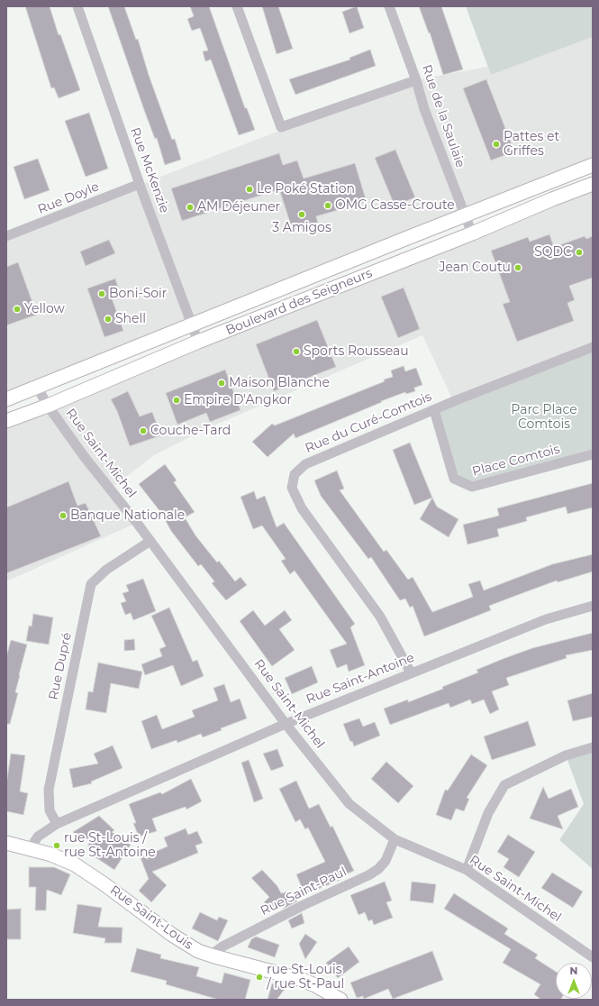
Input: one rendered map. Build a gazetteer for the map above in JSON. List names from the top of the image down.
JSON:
{
  "streets": {
    "main road": ["Boulevard des Seigneurs", "Rue Saint-Louis"],
    "street": [
      "Rue de la Saulaie",
      "Rue McKenzie",
      "Rue Doyle",
      "Rue du Curé-Comtois",
      "Rue Saint-Michel",
      "Place Comtois",
      "Rue Dupré",
      "Rue Saint-Antoine",
      "Rue Saint-Paul"
    ]
  },
  "crossings": [
    ["Rue de la Saulaie", "Boulevard des Seigneurs"],
    ["Rue McKenzie", "Rue Doyle"],
    ["Rue McKenzie", "Boulevard des Seigneurs"],
    ["Boulevard des Seigneurs", "Rue Saint-Michel"],
    ["Rue du Curé-Comtois", "Place Comtois"],
    ["Rue du Curé-Comtois", "Rue Saint-Antoine"],
    ["Rue Saint-Michel", "Rue Dupré"],
    ["Rue Saint-Michel", "Rue Saint-Antoine"],
    ["Rue Saint-Michel", "Rue Saint-Paul"],
    ["Rue Dupré", "Rue Saint-Antoine"],
    ["Rue Saint-Antoine", "Rue Saint-Louis"],
    ["Rue Saint-Paul", "Rue Saint-Louis"]
  ],
  "parks": ["Parc Place Comtois"],
  "places": [
    "Pattes et Griffes",
    "Le Poké Station",
    "OMG Casse-Croute",
    "AM Déjeuner",
    "3 Amigos",
    "SQDC",
    "Jean Coutu",
    "Boni-Soir",
    "Yellow",
    "Shell",
    "Sports Rousseau",
    "Maison Blanche",
    "Empire D'Angkor",
    "Couche-Tard",
    "Banque Nationale",
    "rue St-Louis / rue St-Antoine",
    "rue St-Louis / rue St-Paul"
  ],
  "north": "top"
}
